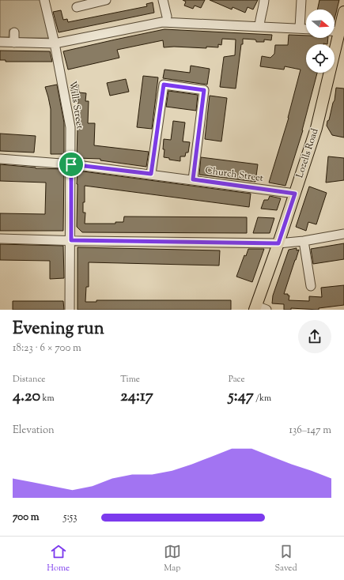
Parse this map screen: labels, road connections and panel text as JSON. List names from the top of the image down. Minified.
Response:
{"streets":{"main road":["Lozells Road"],"street":["Wills Street","Church Street"]},"crossings":[["Wills Street","Church Street"],["Lozells Road","Church Street"]],"north":"right","page":{"heading":["Evening run","18:23 · 6 × 700 m"],"stats":[["Distance","4.20 km"],["Time","24:17"],["Pace","5:47 /km"]],"chart":["Elevation","136–147 m"],"list":[{"name":"700 m","note":"5:53"}],"tabs":["Home","Map","Saved"]}}
